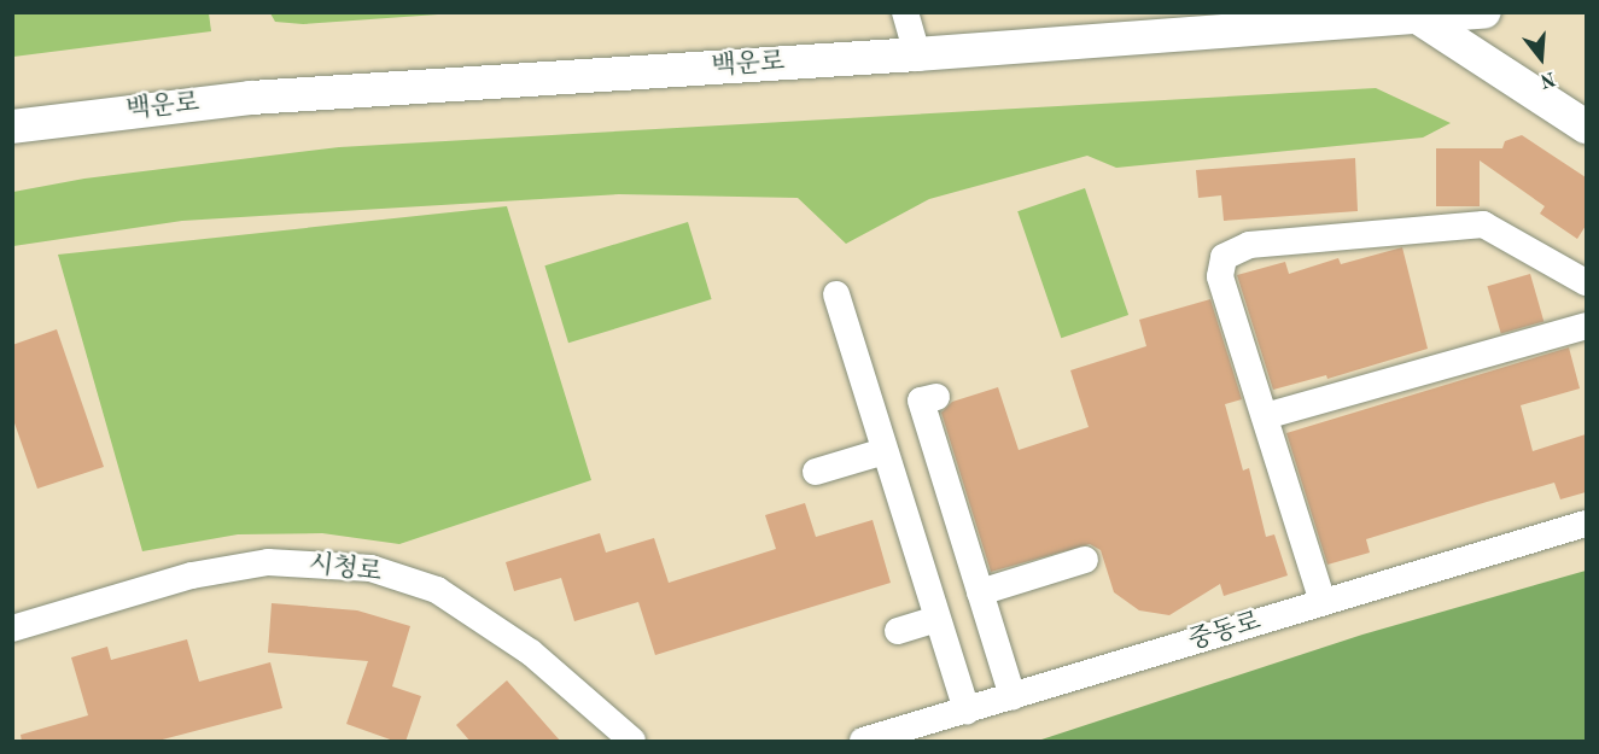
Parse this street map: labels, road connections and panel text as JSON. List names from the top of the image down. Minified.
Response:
{"streets":{"main road":["백운로"],"street":["시청로","중동로"]},"north":"bottom"}
